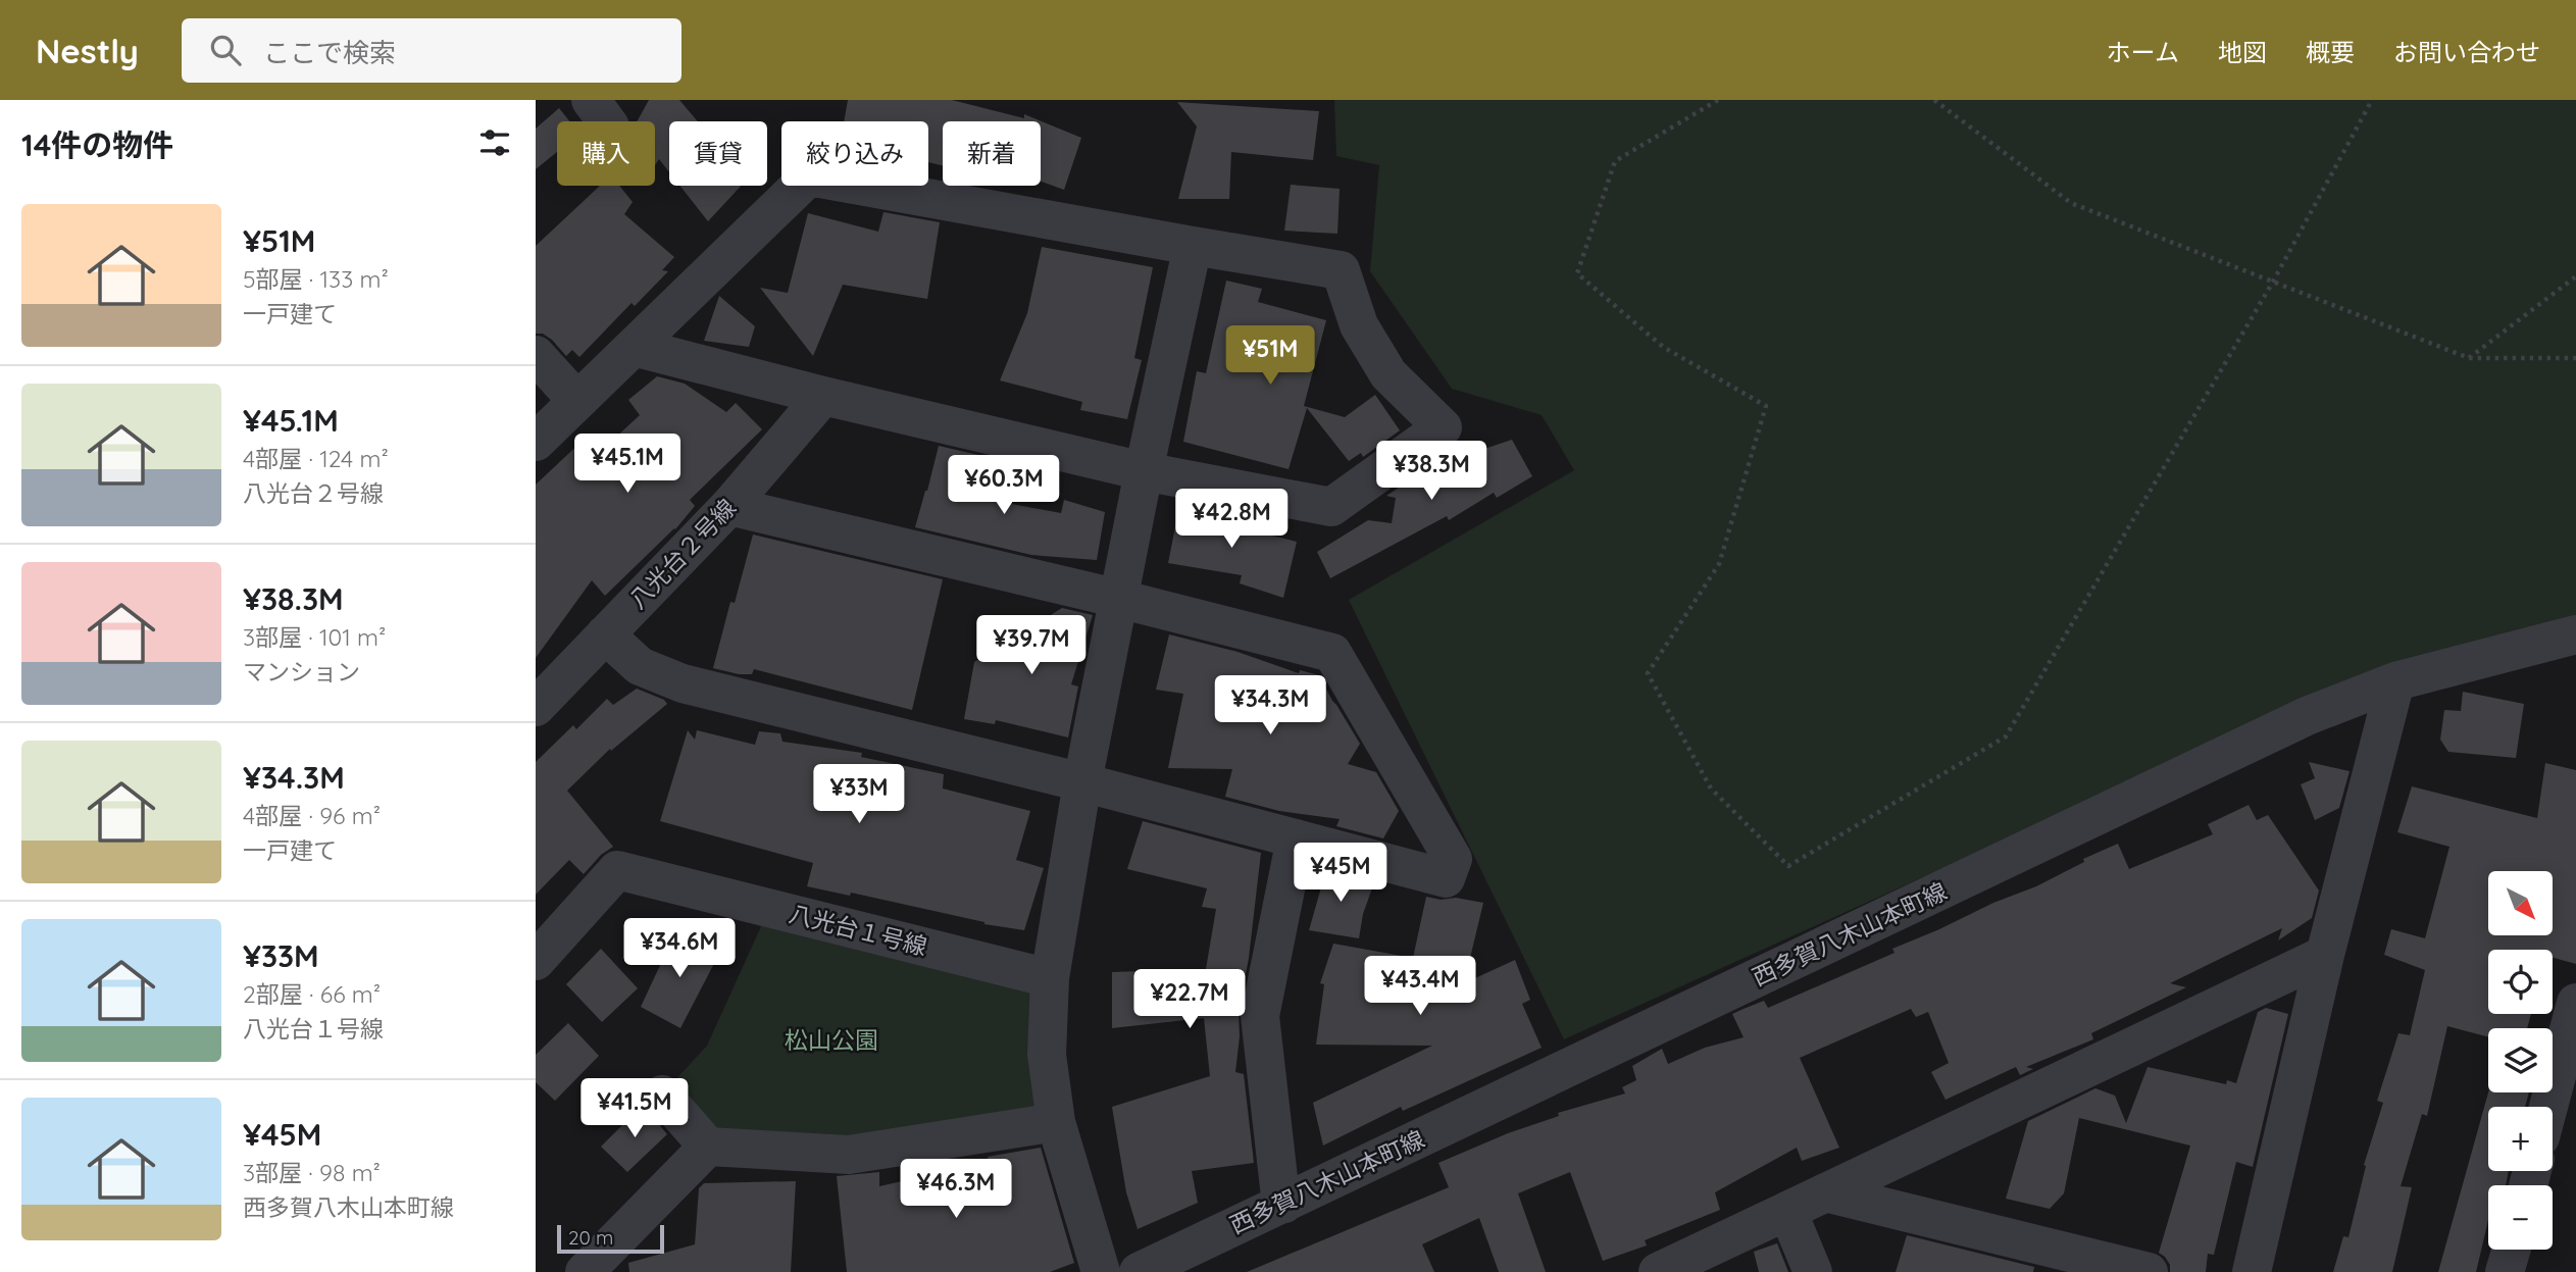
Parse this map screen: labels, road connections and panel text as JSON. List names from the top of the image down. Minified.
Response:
{"streets":{"street":["八光台２号線","八光台１号線","西多賀八木山本町線"]},"parks":["松山公園"],"scale_bar":"20 m","north":"bottom right","page":{"header":"Nestly","search":"ここで検索","nav":["ホーム","地図","概要","お問い合わせ"],"heading":"14件の物件","chip":["購入","賃貸","絞り込み","新着"],"list":[{"name":"¥51M","note":"5部屋 · 133 m² · 一戸建て"},{"name":"¥45.1M","note":"4部屋 · 124 m² · 八光台２号線"},{"name":"¥38.3M","note":"3部屋 · 101 m² · マンション"},{"name":"¥34.3M","note":"4部屋 · 96 m² · 一戸建て"},{"name":"¥33M","note":"2部屋 · 66 m² · 八光台１号線"},{"name":"¥45M","note":"3部屋 · 98 m² · 西多賀八木山本町線"}],"price":["¥51M","¥45.1M","¥38.3M","¥60.3M","¥42.8M","¥39.7M","¥34.3M","¥33M","¥45M","¥34.6M","¥43.4M","¥22.7M","¥41.5M","¥46.3M"],"map_buttons":["+","−"],"scale":"20 m"}}
